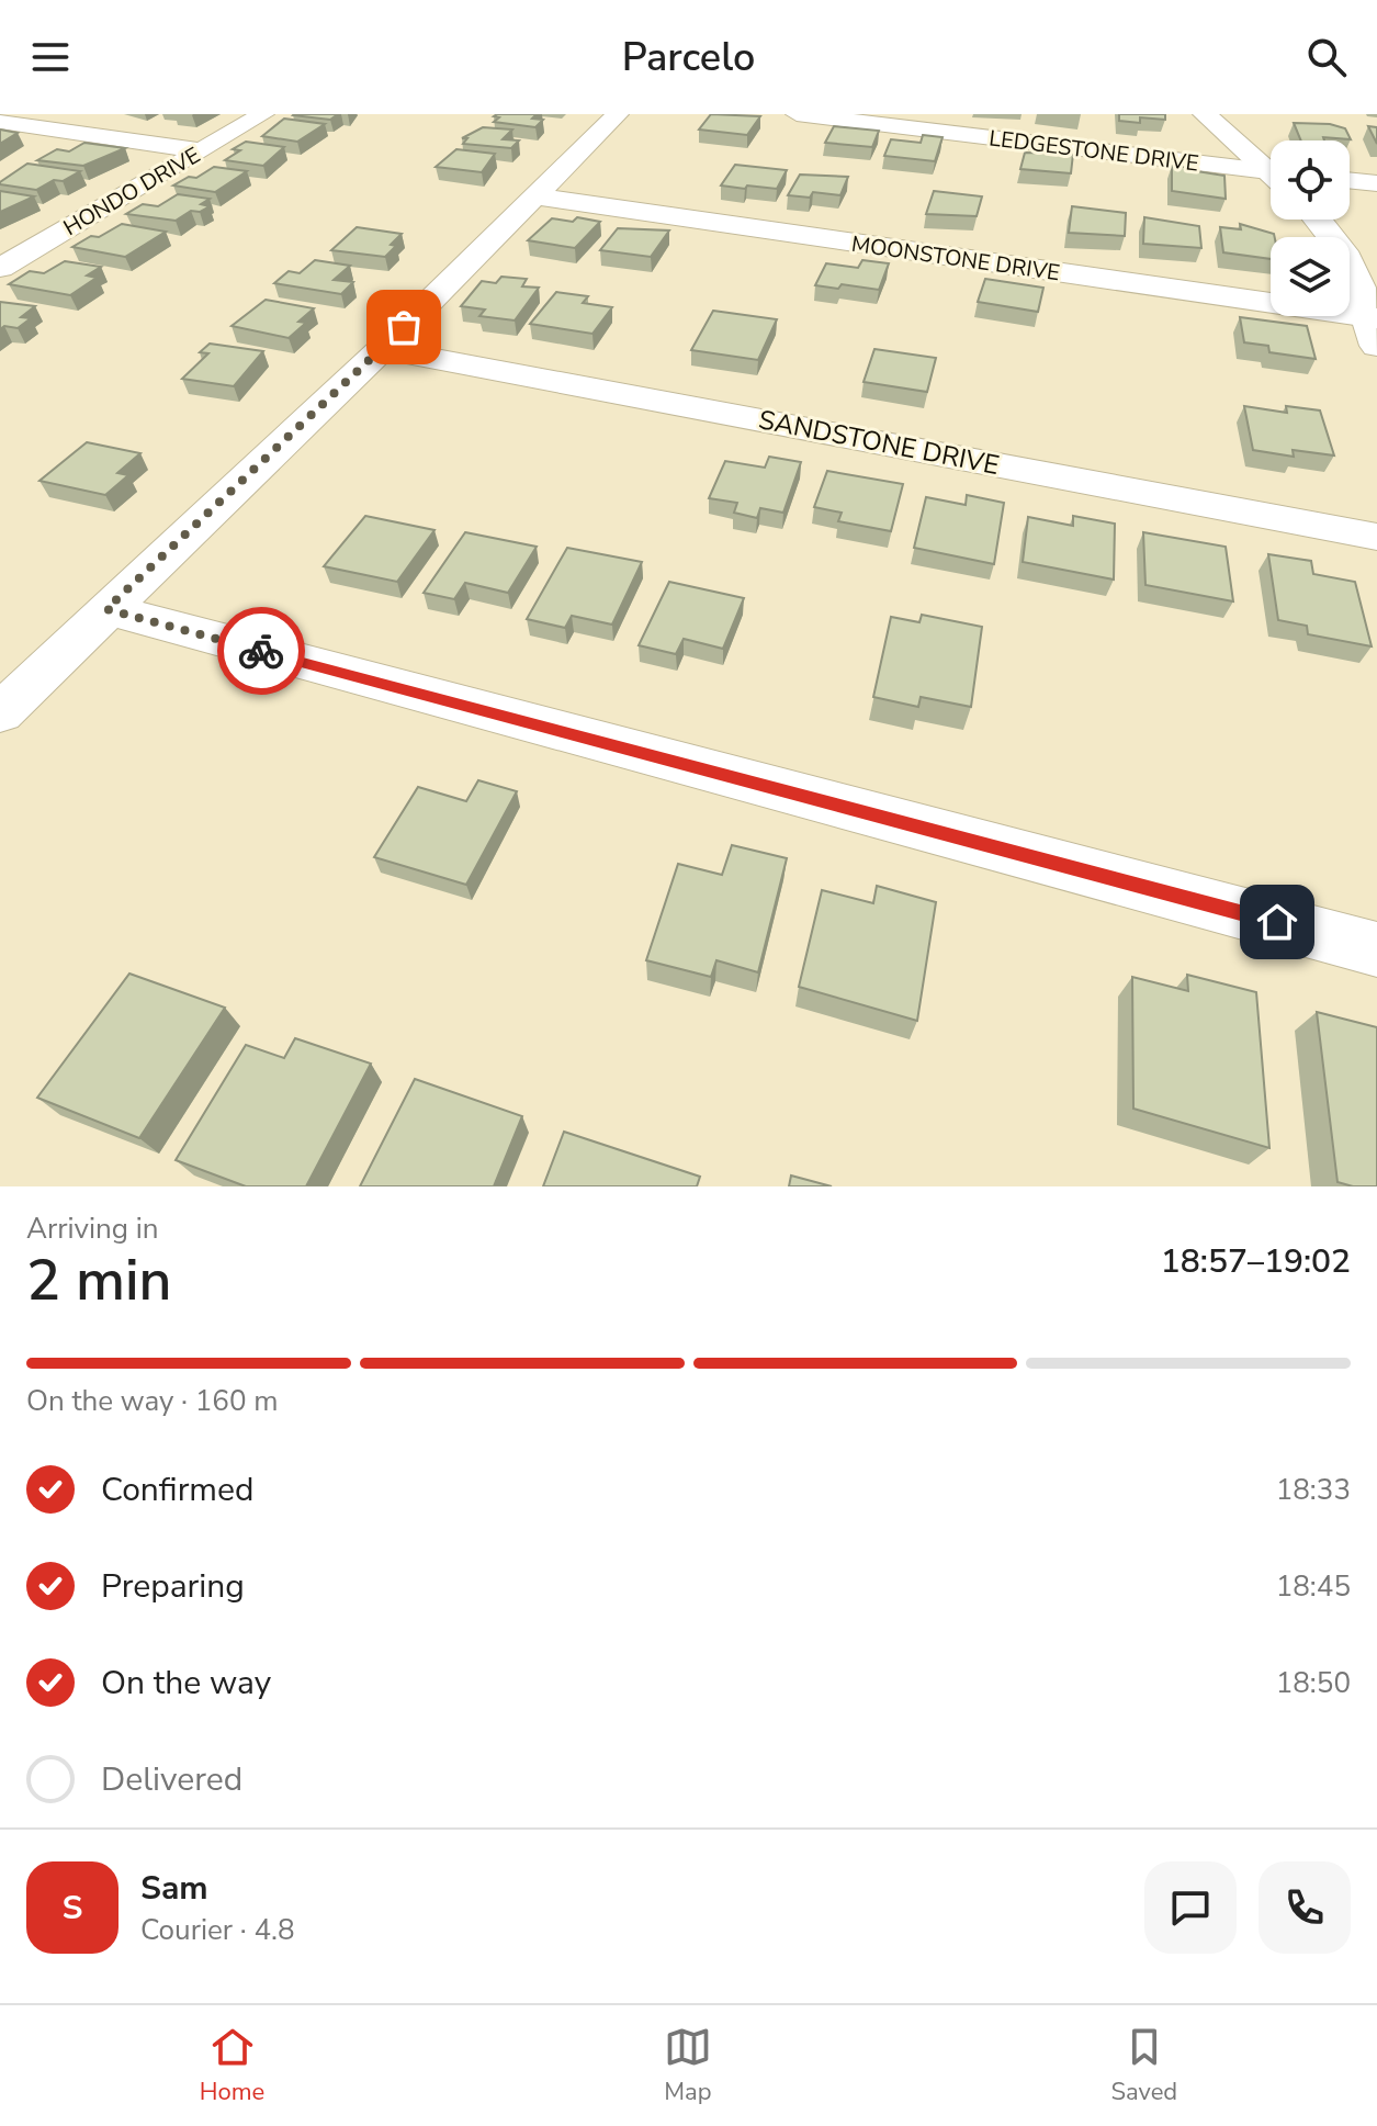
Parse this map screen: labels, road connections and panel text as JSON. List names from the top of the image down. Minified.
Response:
{"streets":{"street":["LEDGESTONE DRIVE","HONDO DRIVE","MOONSTONE DRIVE","SANDSTONE DRIVE"]},"page":{"header":"Parcelo","heading":["2 min","Arriving in","18:57–19:02"],"panel":["Sam","Courier · 4.8"],"bar":"On the way · 160 m","list":[["Confirmed","18:33"],["Preparing","18:45"],["On the way","18:50"],"Delivered"],"round":"S","tabs":["Home","Map","Saved"]}}
